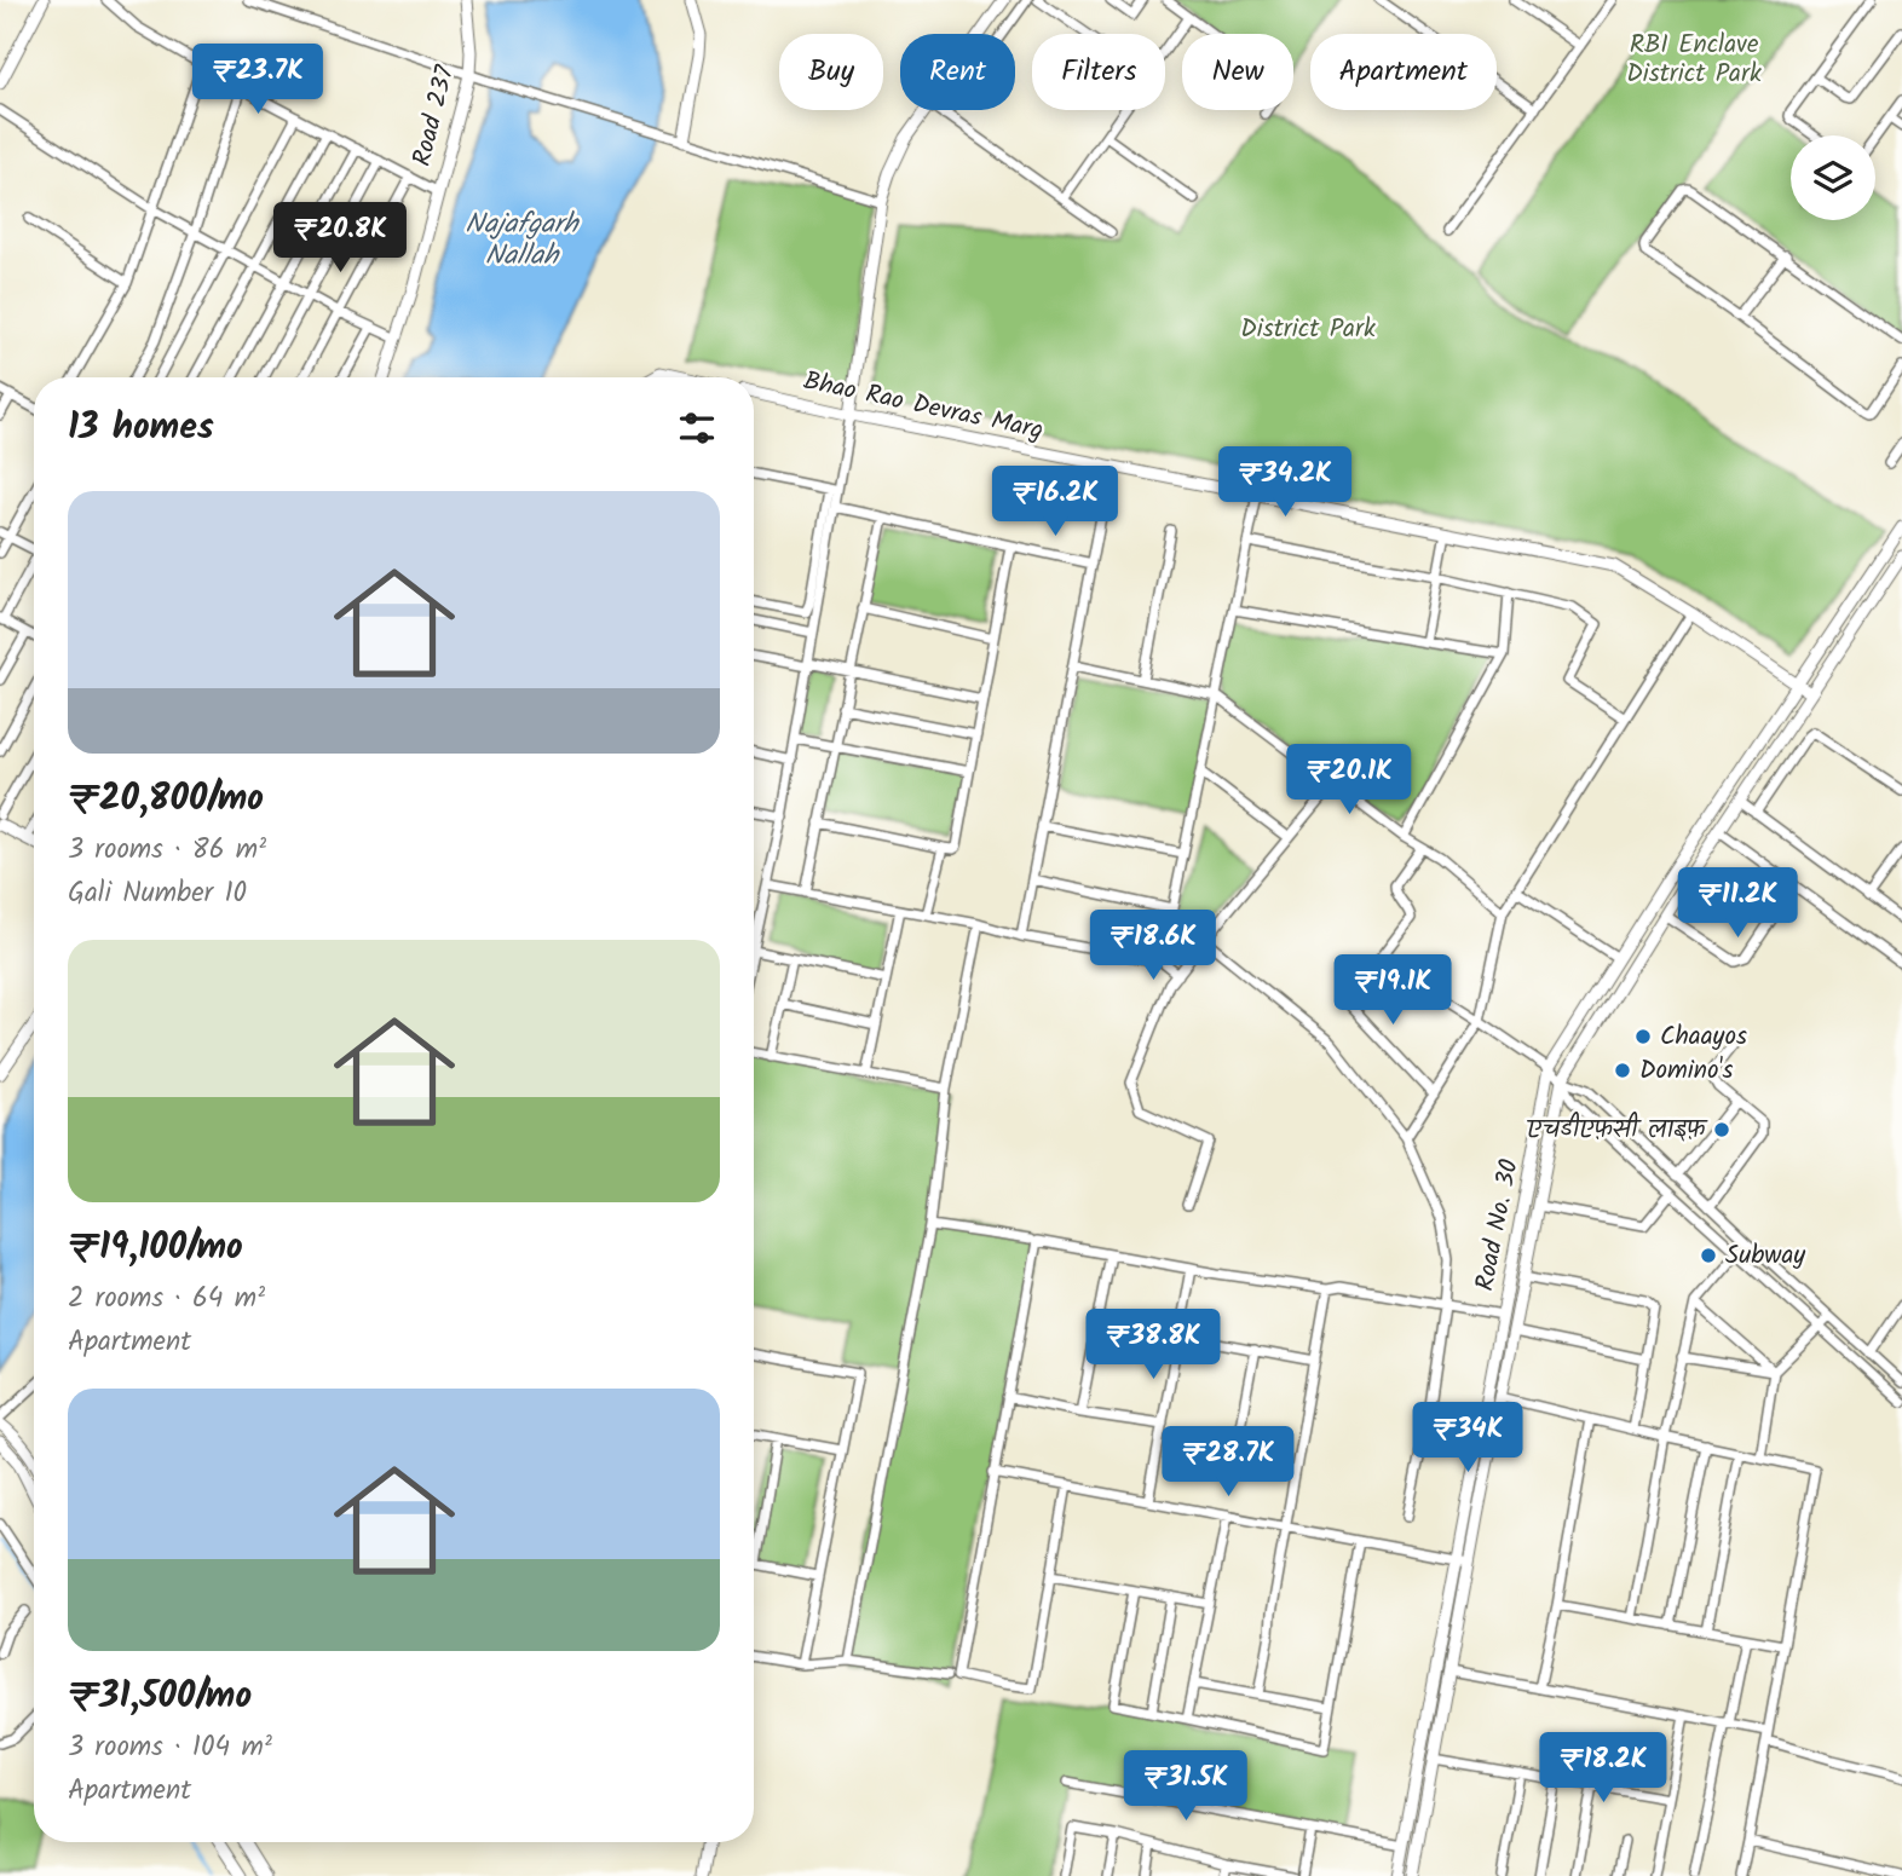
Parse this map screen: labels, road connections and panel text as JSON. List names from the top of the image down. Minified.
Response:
{"streets":{"street":["Road 237","Bhao Rao Devras Marg","Road No. 30"]},"crossings":[["Bhao Rao Devras Marg","Road No. 30"]],"water":["Najafgarh Nallah"],"parks":["RBI Enclave District Park","District Park"],"places":["Chaayos","Domino's","एचडीएफ़सी लाइफ़","Subway"],"page":{"chip":["Buy","Rent","Filters","New","Apartment"],"price":["₹23.7K","₹20.8K","₹34.2K","₹16.2K","₹20.1K","₹11.2K","₹18.6K","₹19.1K","₹38.8K","₹34K","₹28.7K","₹18.2K","₹31.5K"],"heading":"13 homes","list":[{"name":"₹20,800/mo","note":"3 rooms · 86 m² · Gali Number 10"},{"name":"₹19,100/mo","note":"2 rooms · 64 m² · Apartment"},{"name":"₹31,500/mo","note":"3 rooms · 104 m² · Apartment"}]}}
